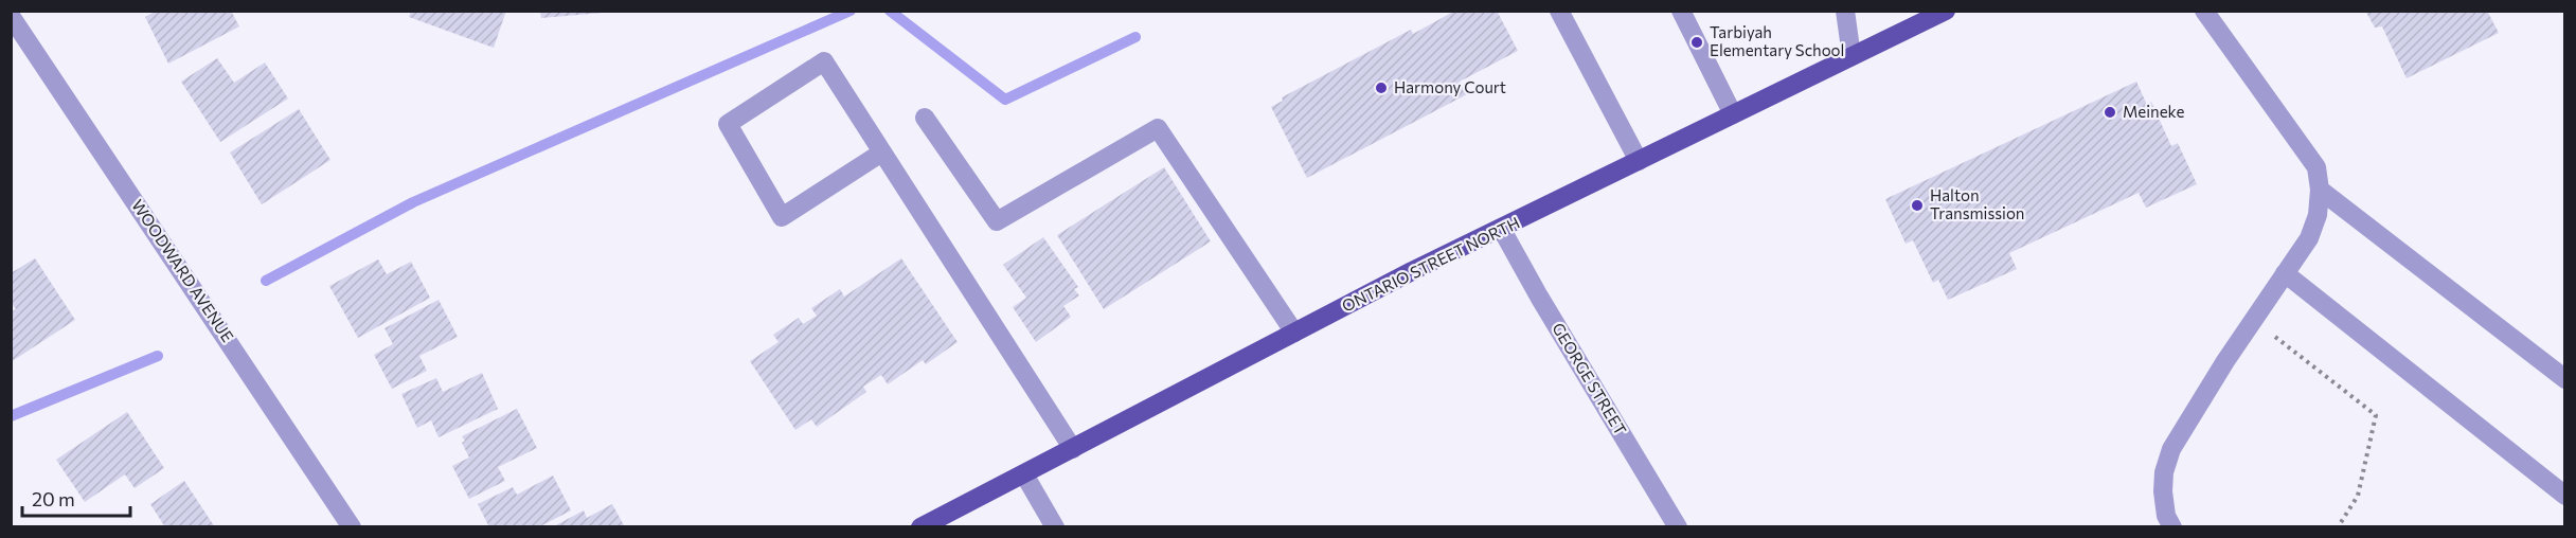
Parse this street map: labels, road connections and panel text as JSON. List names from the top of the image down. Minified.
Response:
{"streets":{"main road":["ONTARIO STREET NORTH"],"street":["WOODWARD AVENUE","GEORGE STREET"]},"crossings":[["ONTARIO STREET NORTH","GEORGE STREET"]],"places":["Tarbiyah Elementary School","Harmony Court","Meineke","Halton Transmission"],"scale_bar":"20 m"}
